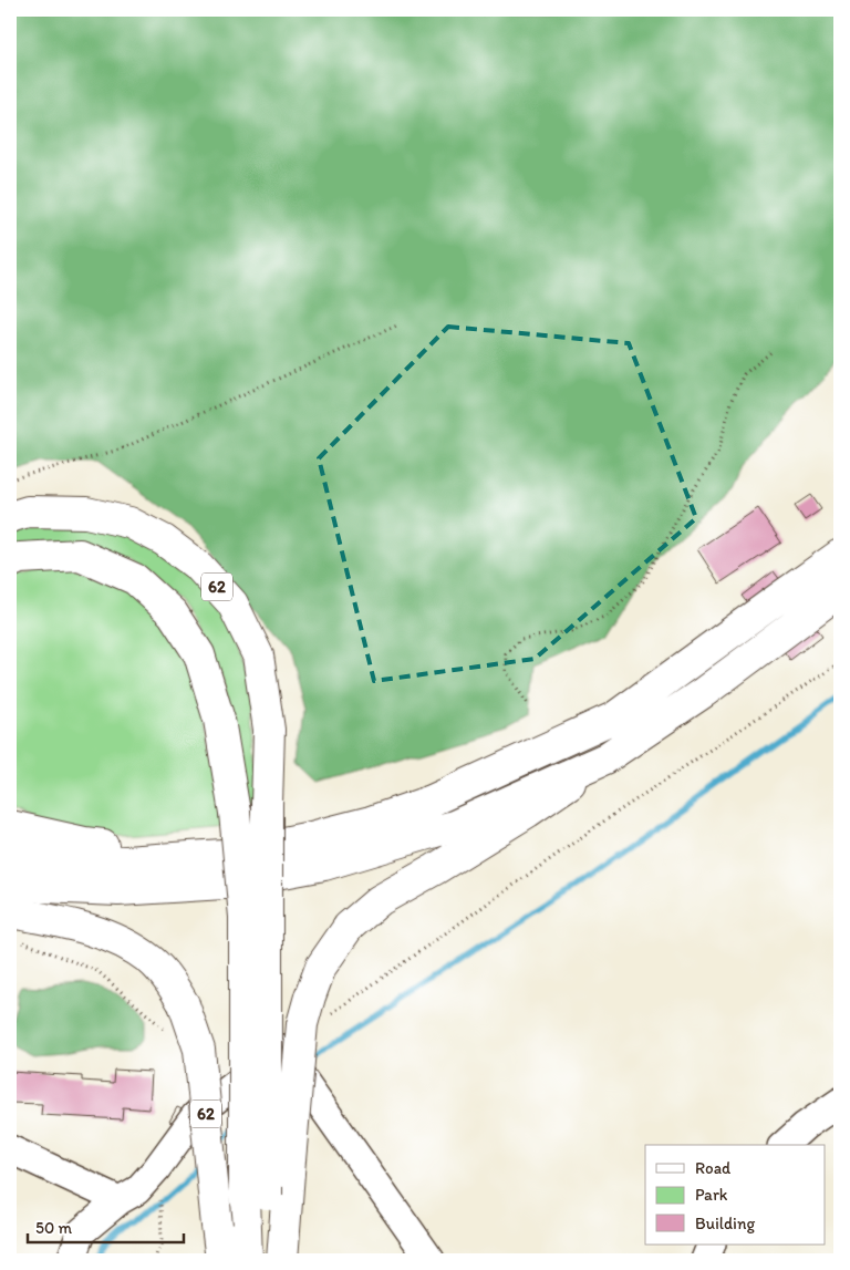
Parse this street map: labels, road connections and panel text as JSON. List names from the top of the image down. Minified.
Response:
{"streets":{"main road":["62"]},"legend":["Road","Park","Building"],"scale_bar":"50 m"}
